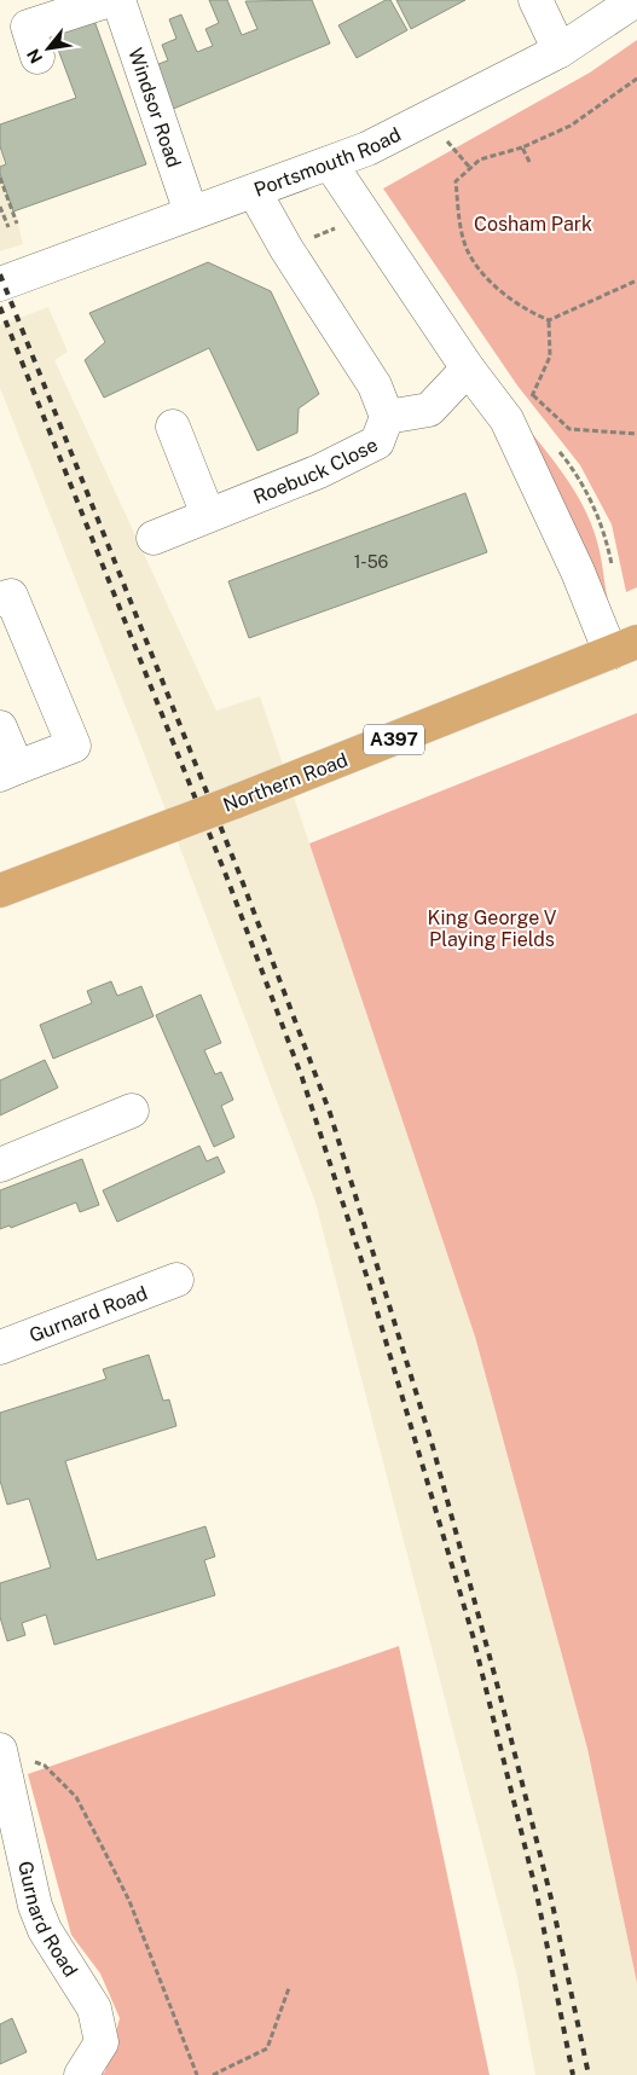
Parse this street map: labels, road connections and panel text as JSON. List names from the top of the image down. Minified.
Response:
{"streets":{"main road":["A397","Northern Road"],"street":["Windsor Road","Portsmouth Road","Roebuck Close","Gurnard Road"]},"crossings":[["Windsor Road","Portsmouth Road"],["Portsmouth Road","Roebuck Close"]],"parks":["Cosham Park","King George V Playing Fields"],"house_numbers":["1-56"],"north":"bottom left"}
